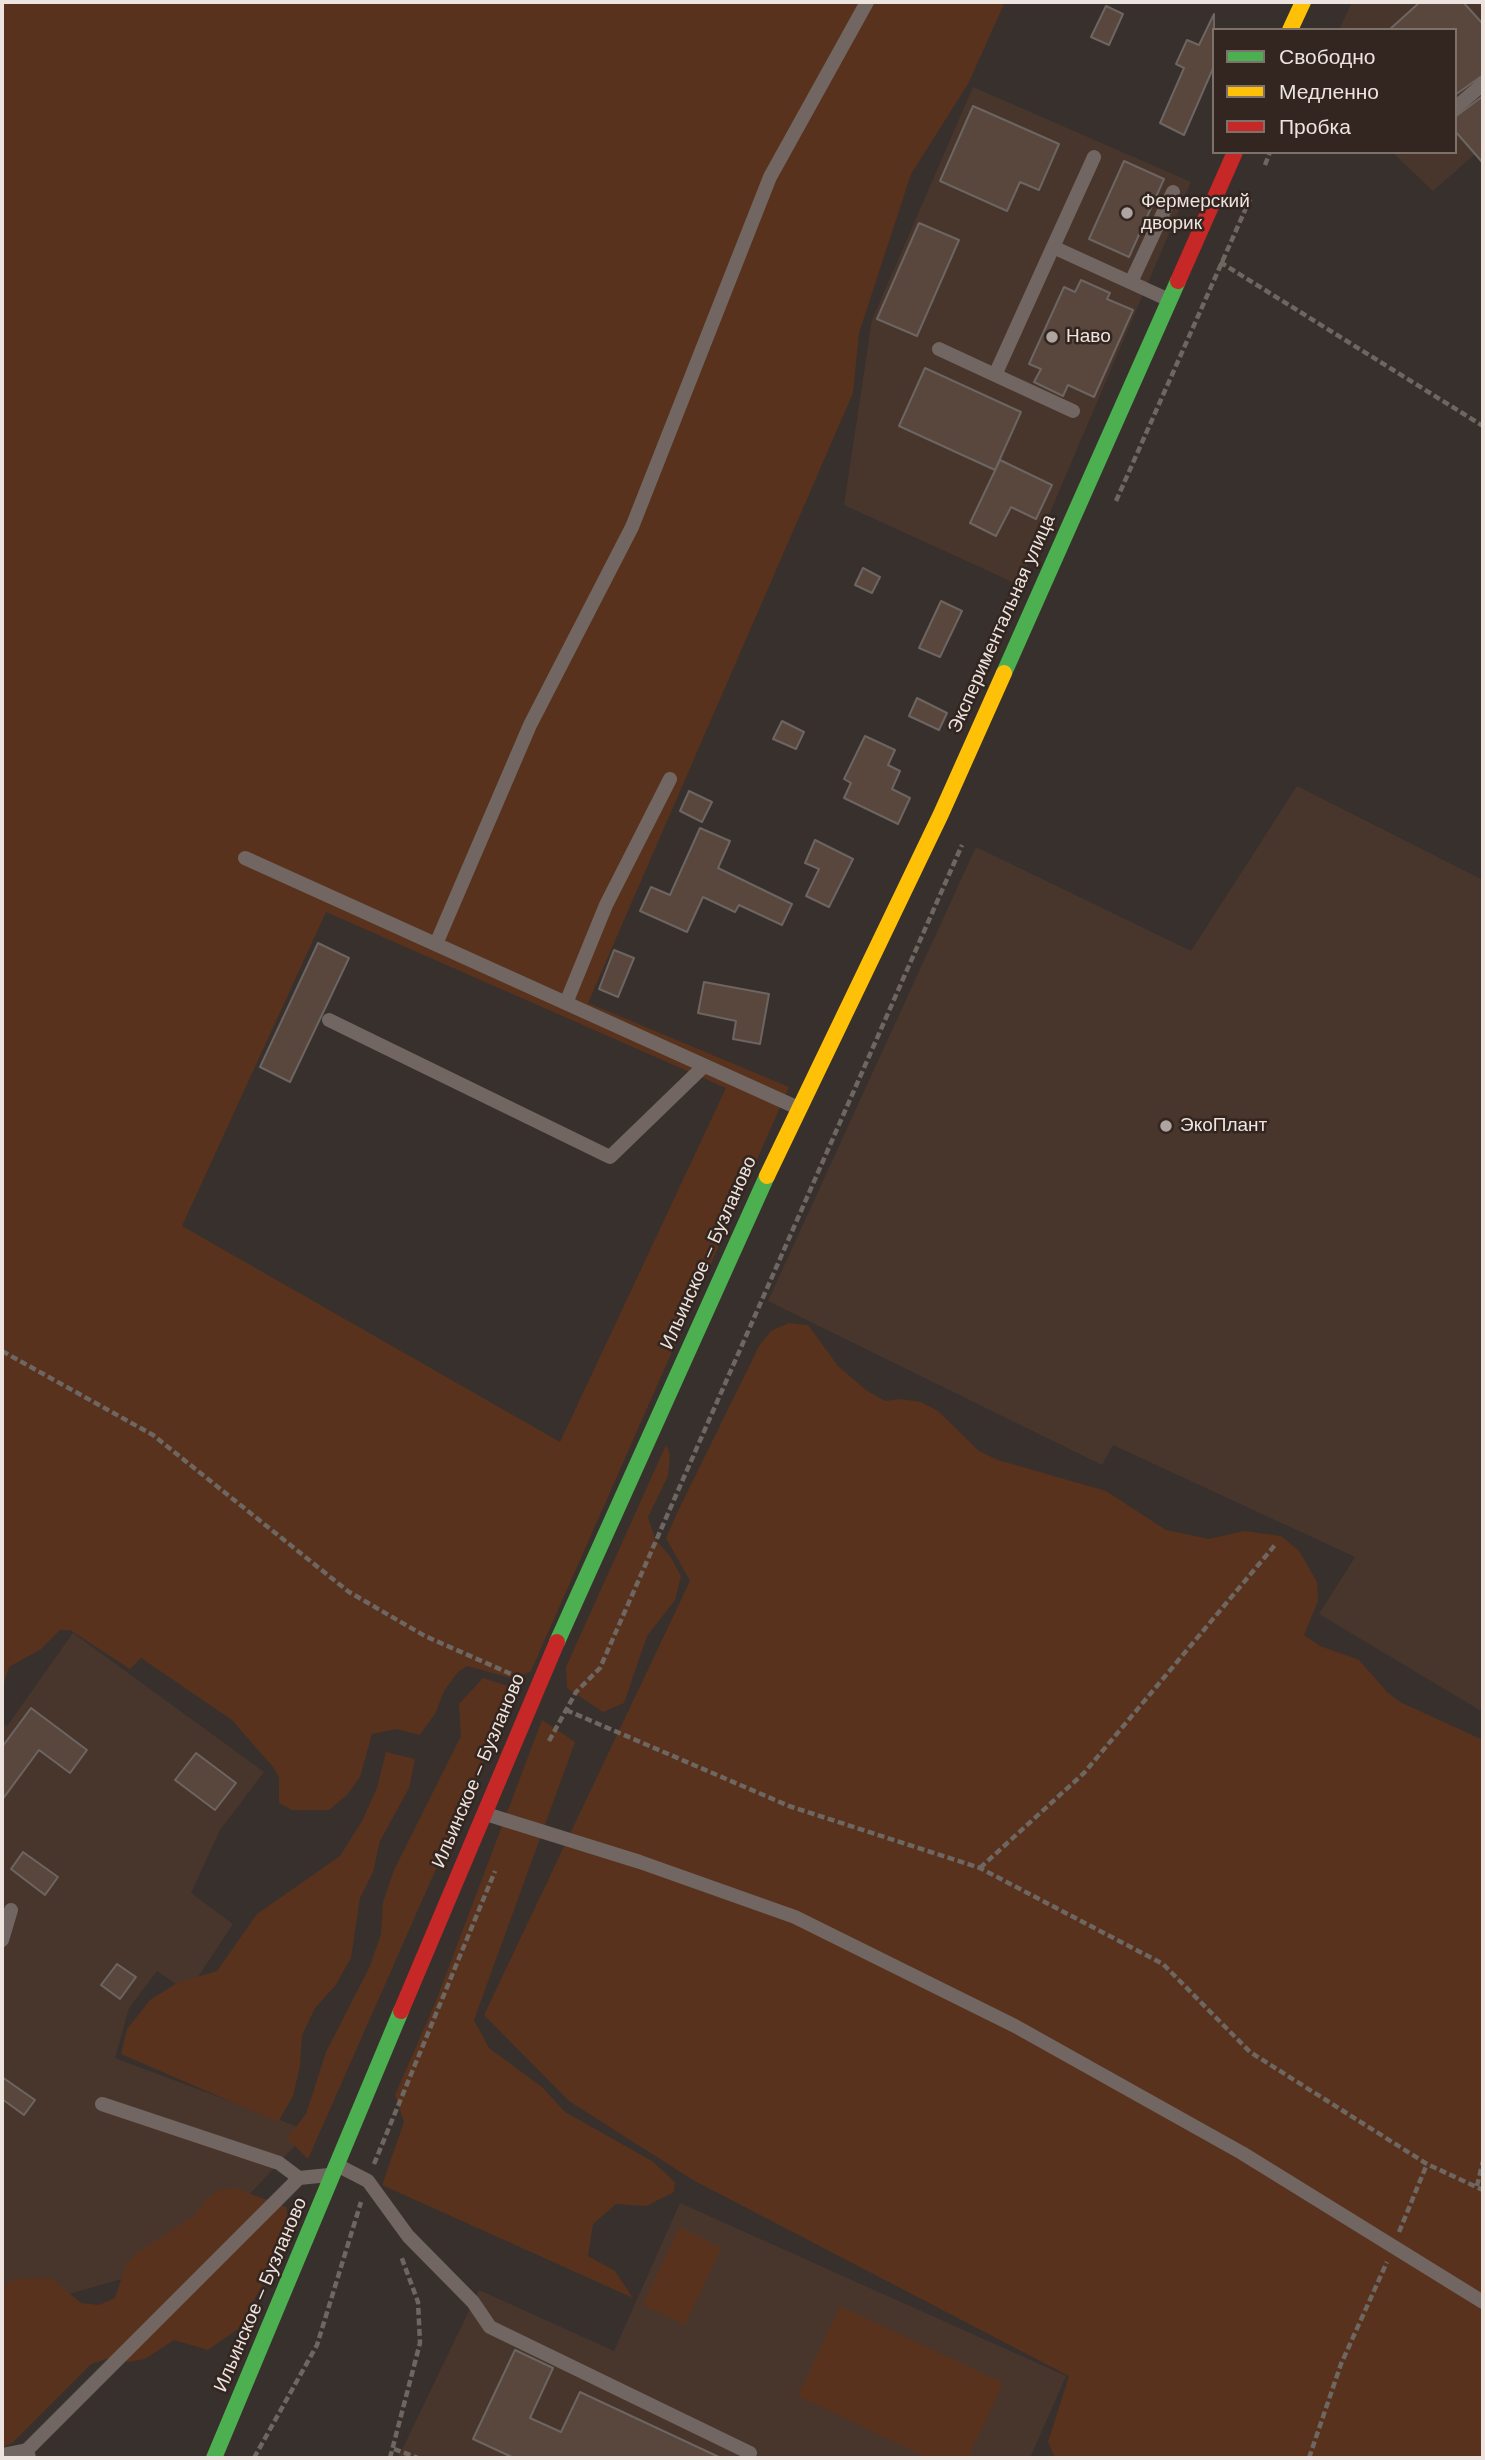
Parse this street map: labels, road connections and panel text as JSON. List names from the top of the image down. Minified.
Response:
{"streets":{"street":["Экспериментальная улица","Ильинское – Бузланово"]},"crossings":[["Экспериментальная улица","Ильинское – Бузланово"]],"places":["Фермерский дворик","Наво","ЭкоПлант"],"legend":["Свободно","Медленно","Пробка"]}
